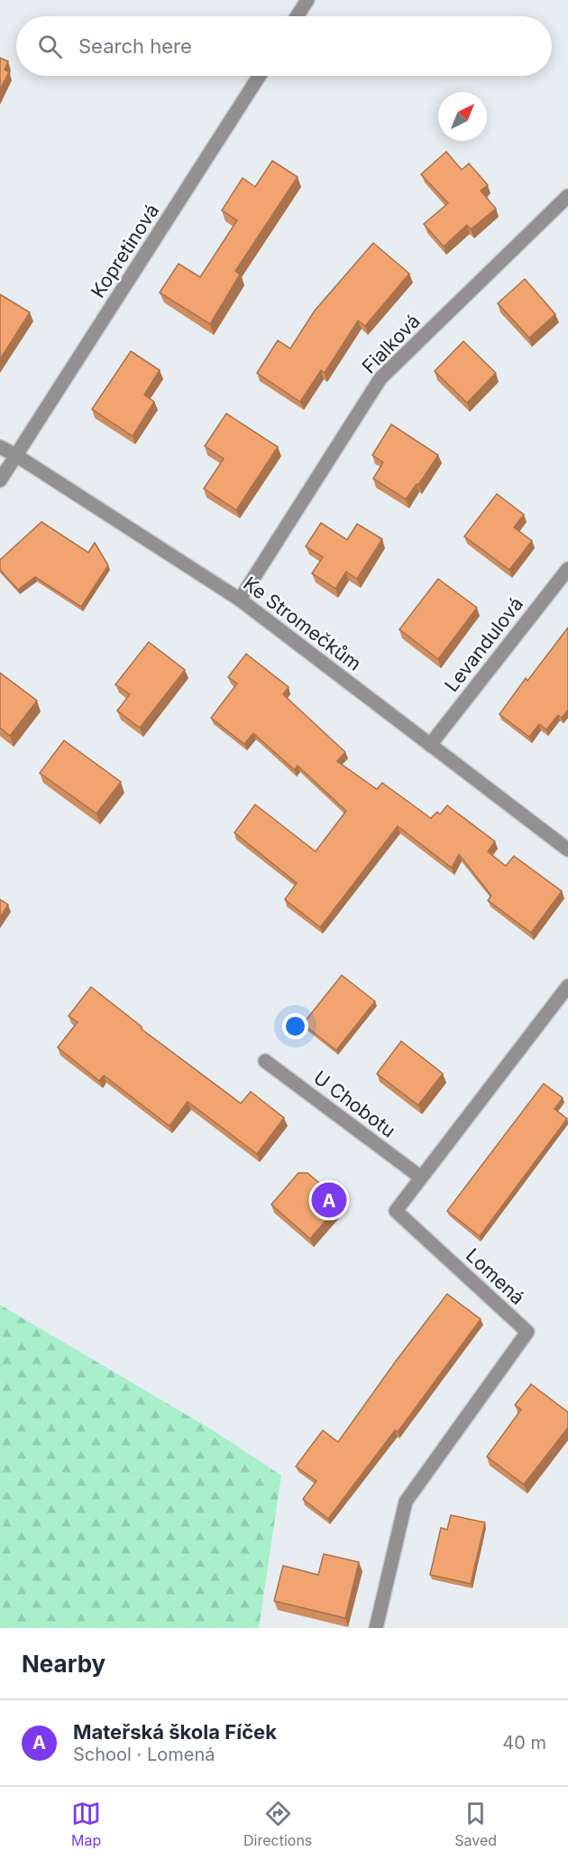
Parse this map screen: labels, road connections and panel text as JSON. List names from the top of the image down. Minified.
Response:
{"streets":{"street":["Kopretinová","Fialková","Ke Stromečkům","Levandulová","U Chobotu","Lomená"]},"crossings":[["Kopretinová","Ke Stromečkům"],["Fialková","Ke Stromečkům"],["Ke Stromečkům","Levandulová"],["U Chobotu","Lomená"]],"north":"top right","page":{"search":"Search here","pins":"A","heading":"Nearby","list":[{"mark":"A","name":"Mateřská škola Fíček","note":"School · Lomená","value":"40 m"}],"nav":["Map","Directions","Saved"]}}
